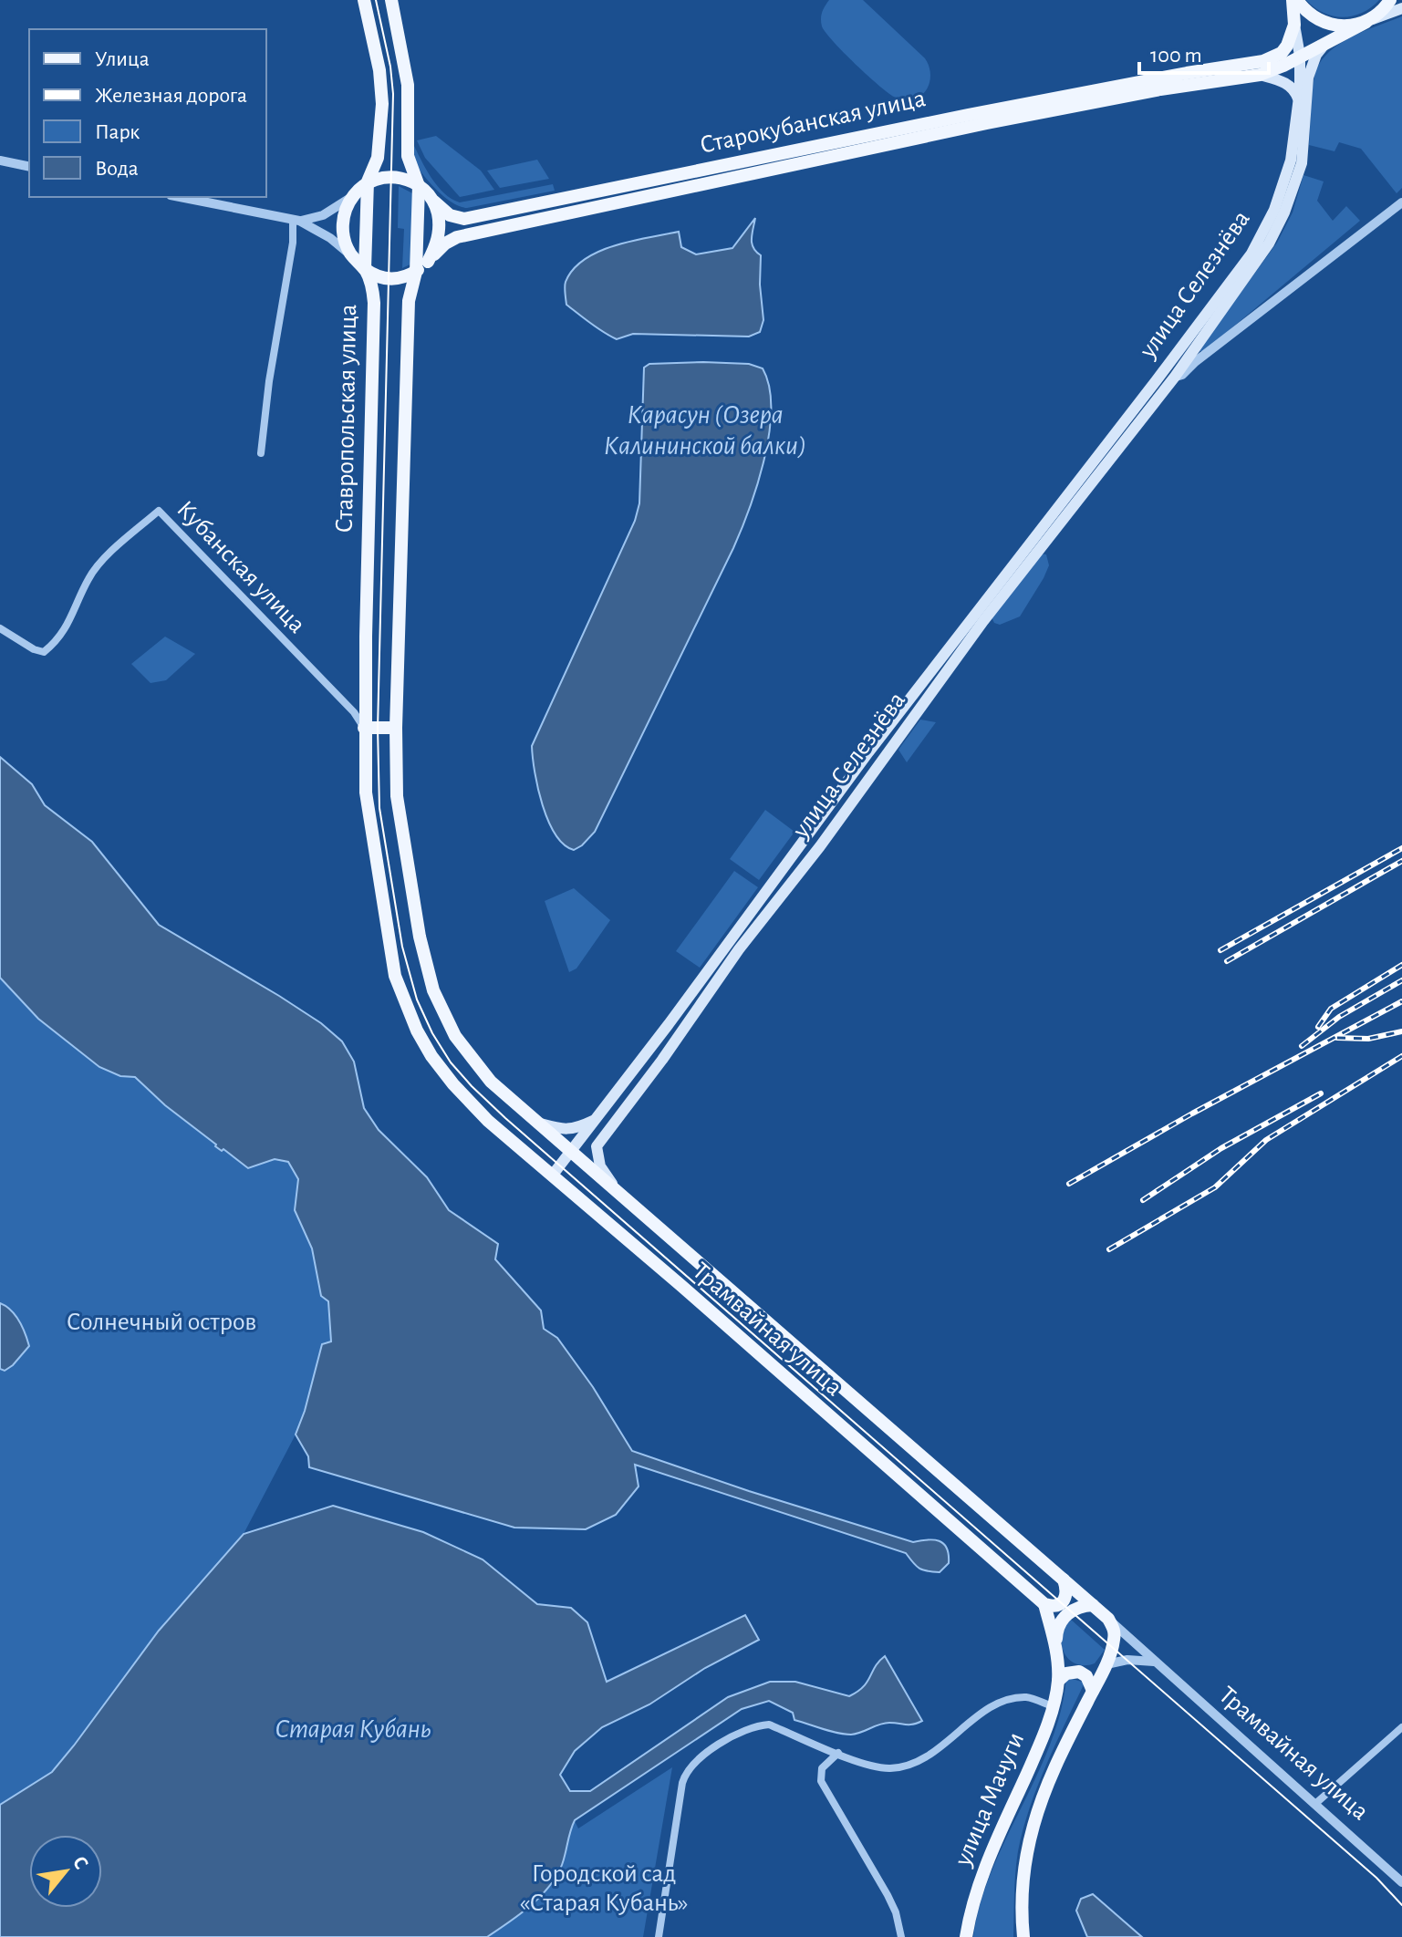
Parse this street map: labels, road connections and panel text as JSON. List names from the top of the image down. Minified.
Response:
{"streets":{"main road":["Старокубанская улица","улица Селезнёва","Ставропольская улица","Трамвайная улица","улица Мачуги"],"street":["Кубанская улица"]},"crossings":[["Старокубанская улица","улица Селезнёва"],["улица Селезнёва","Трамвайная улица"],["Ставропольская улица","Кубанская улица"],["Ставропольская улица","Трамвайная улица"],["Трамвайная улица","улица Мачуги"]],"water":["Карасун (Озера Калининской балки)","Старая Кубань"],"parks":["Солнечный остров","Городской сад «Старая Кубань»"],"legend":["Улица","Железная дорога","Парк","Вода"],"scale_bar":"100 m","north":"top right"}
